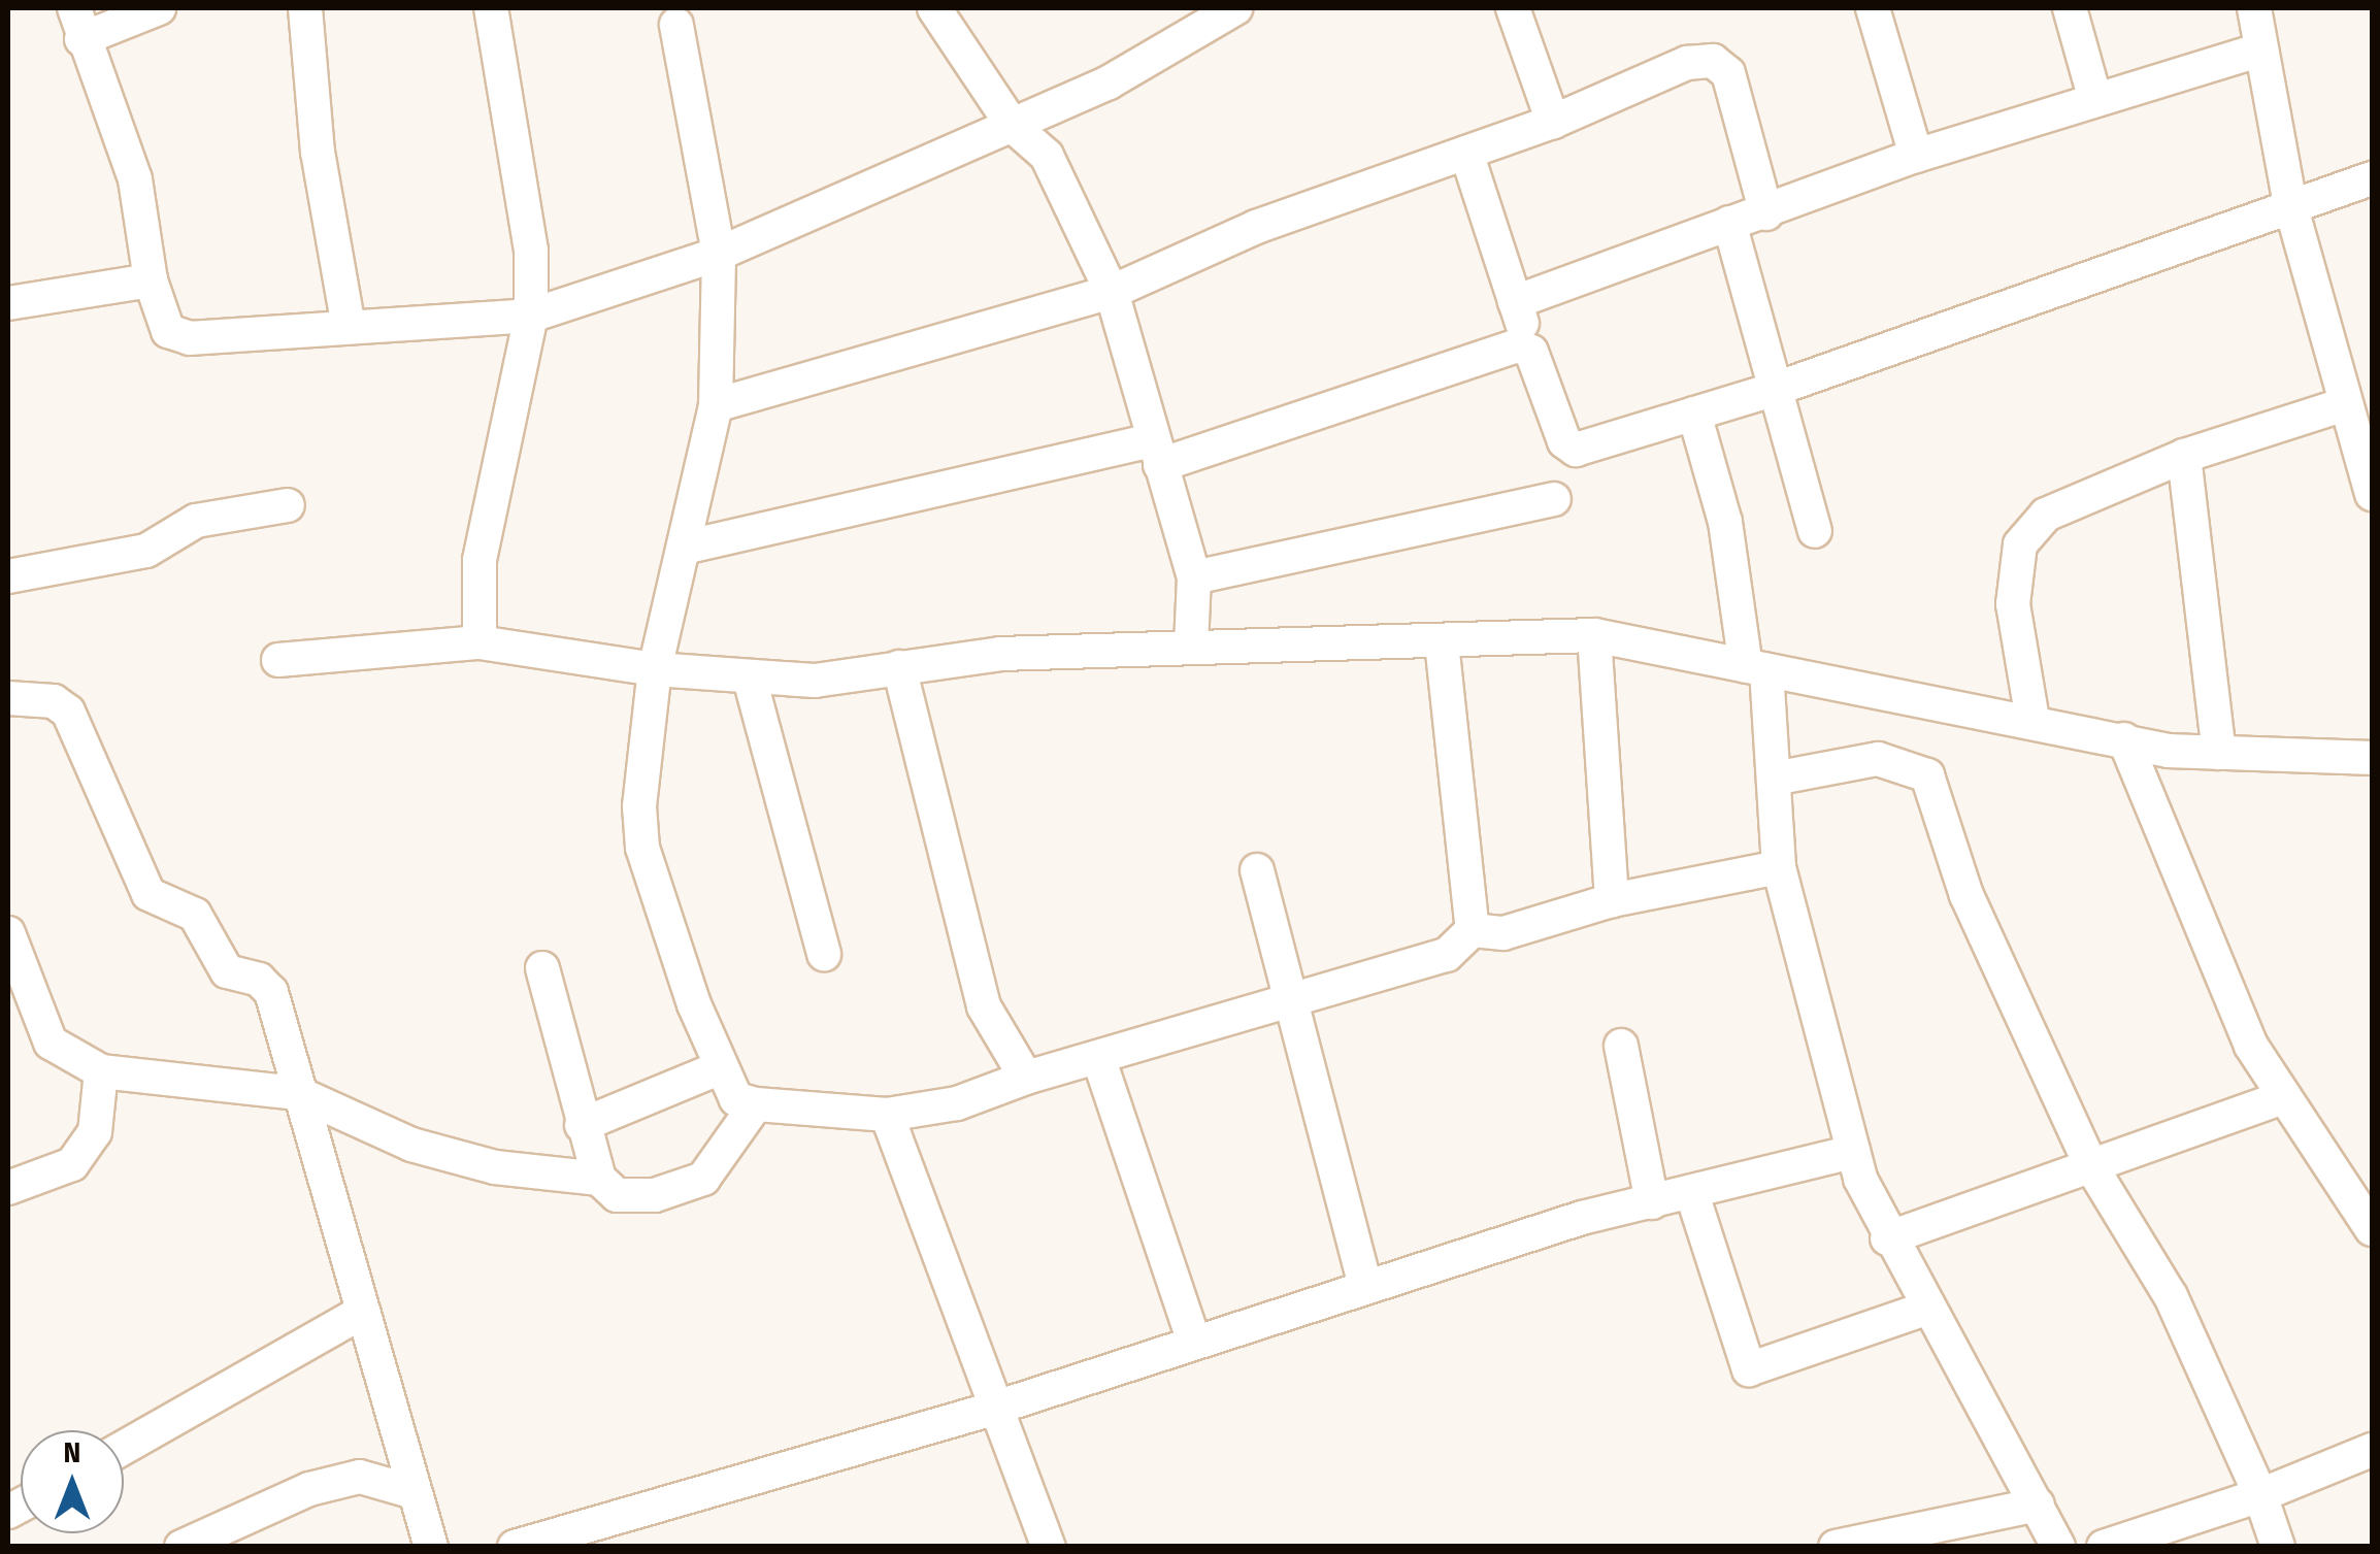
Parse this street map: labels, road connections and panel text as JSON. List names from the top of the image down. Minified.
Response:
{"north":"top"}
